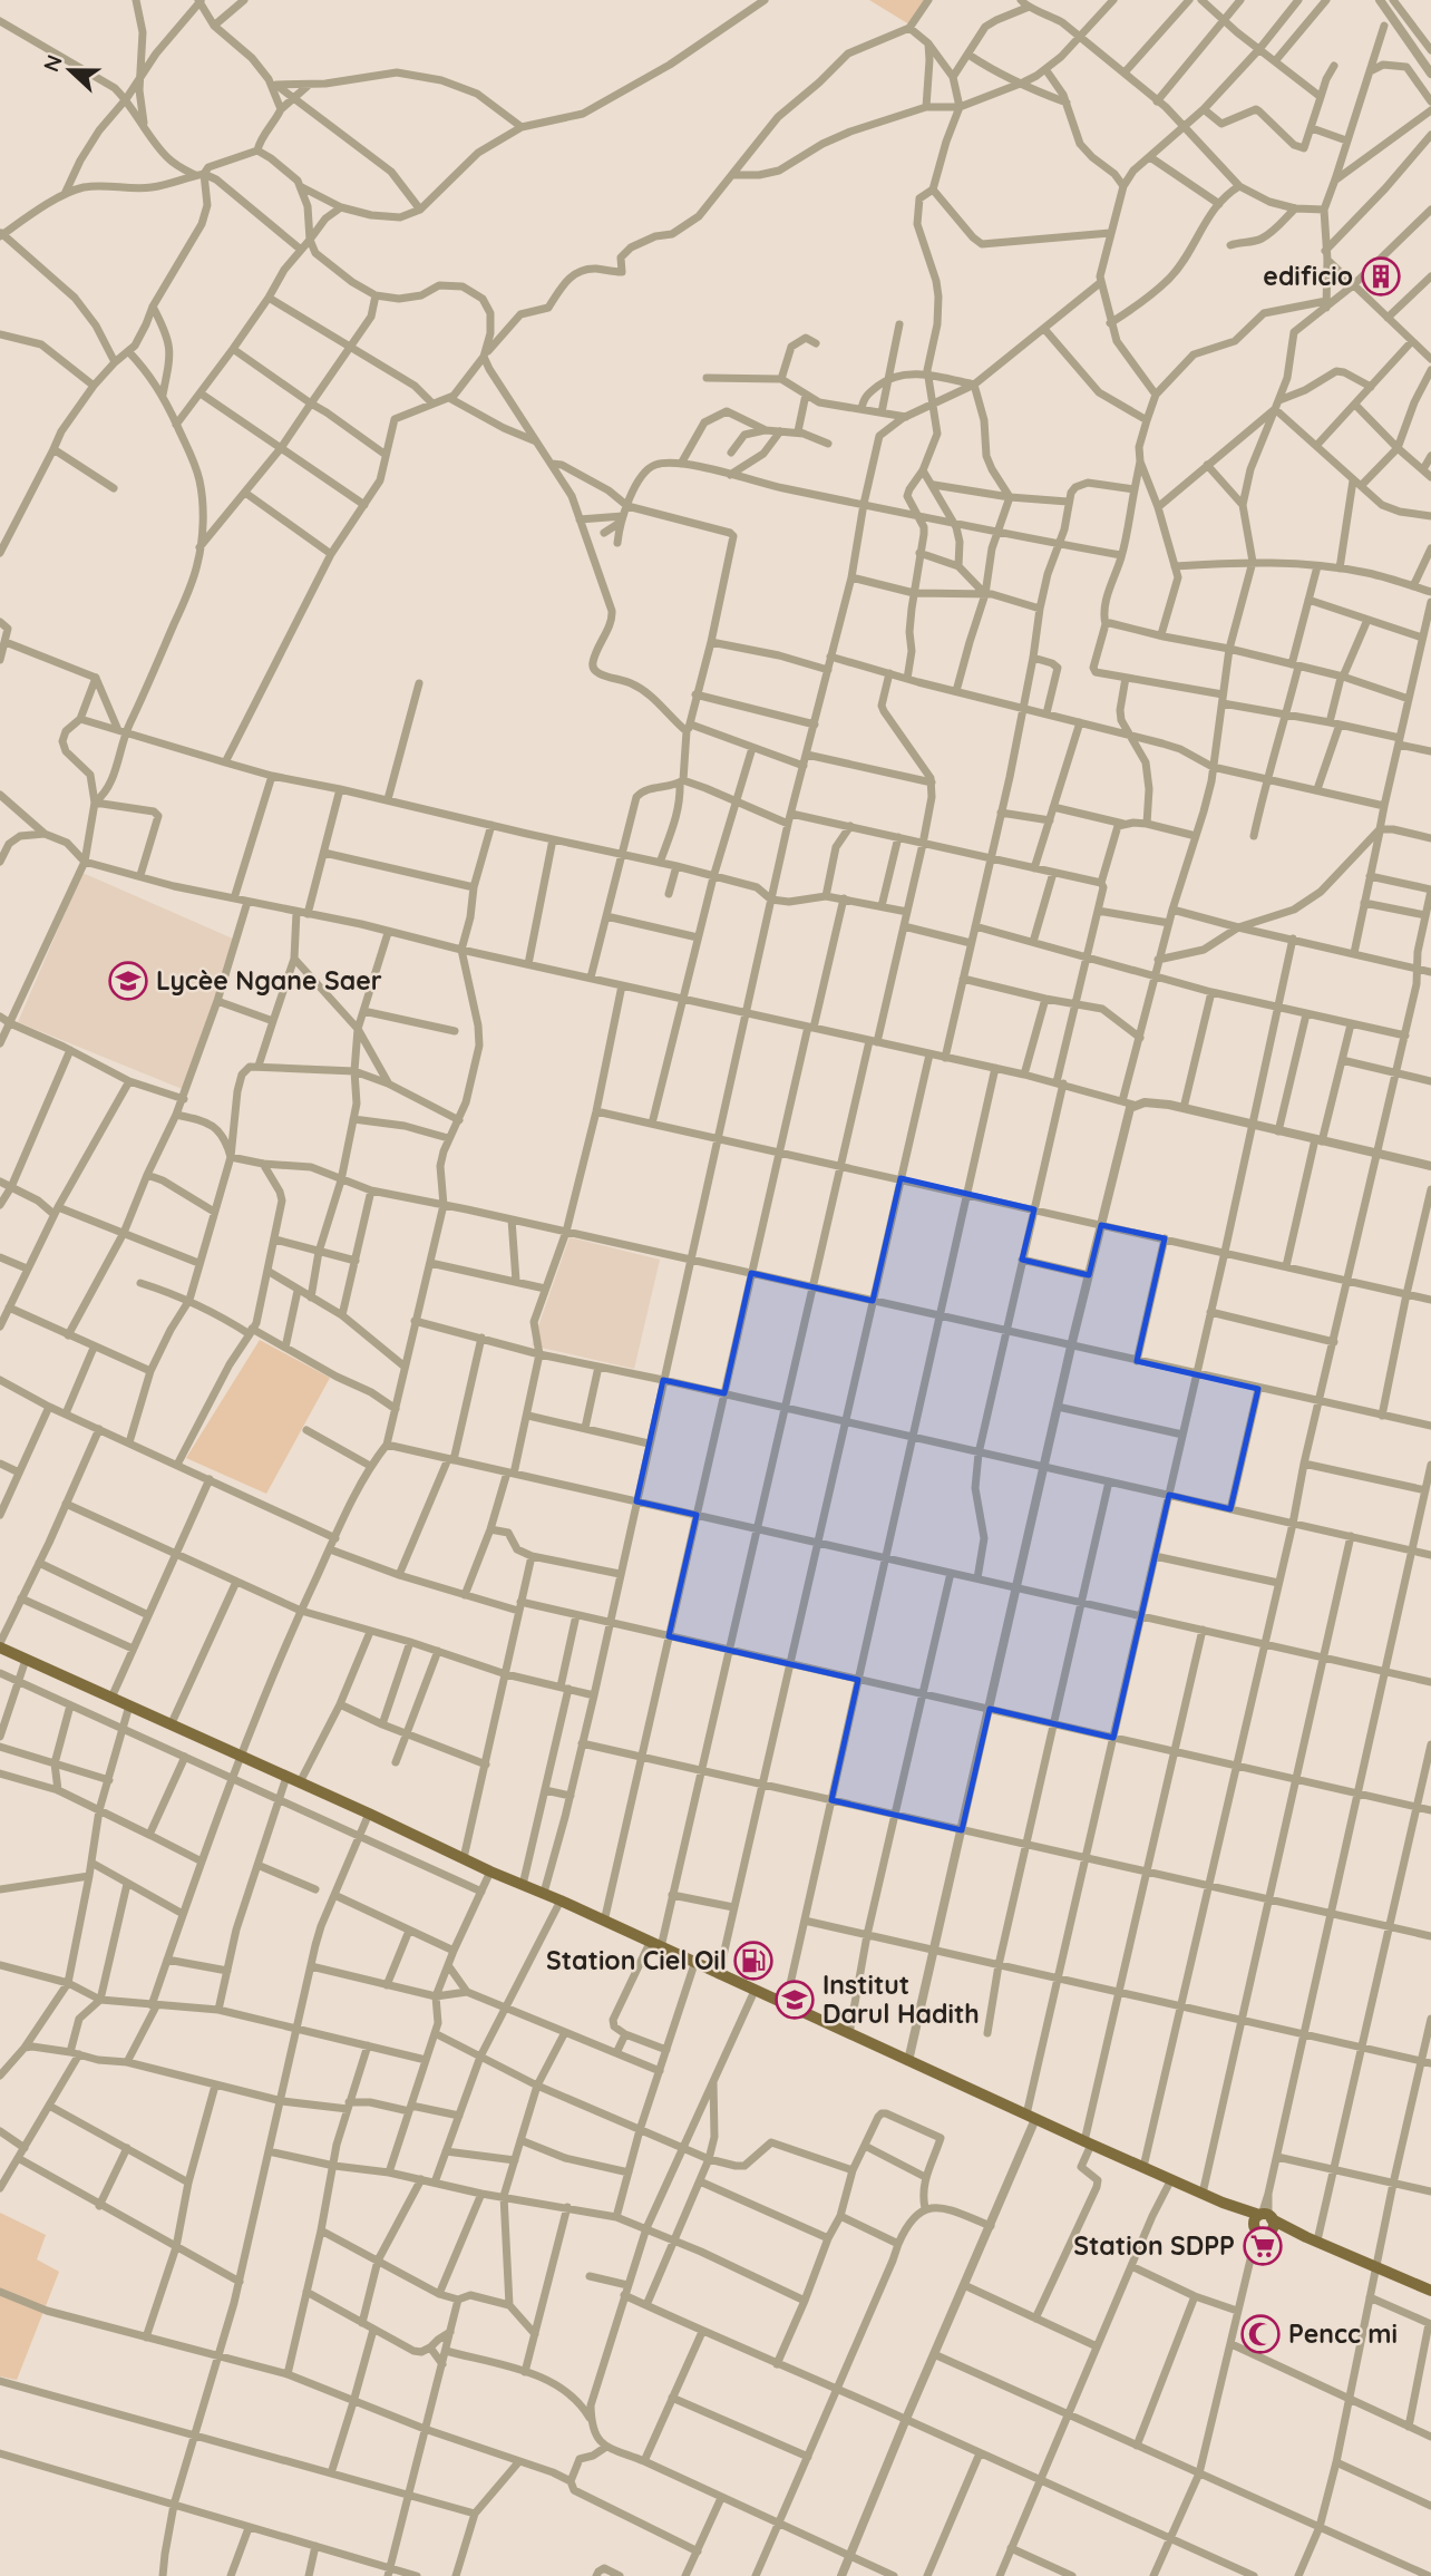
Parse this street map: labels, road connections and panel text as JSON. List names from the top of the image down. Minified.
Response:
{"places":{"building":["edificio"],"school or university":["Lycèe Ngane Saer","Institut Darul Hadith"],"fuel station":["Station Ciel Oil"],"supermarket":["Station SDPP"],"mosque":["Pencc mi"]},"north":"left"}
